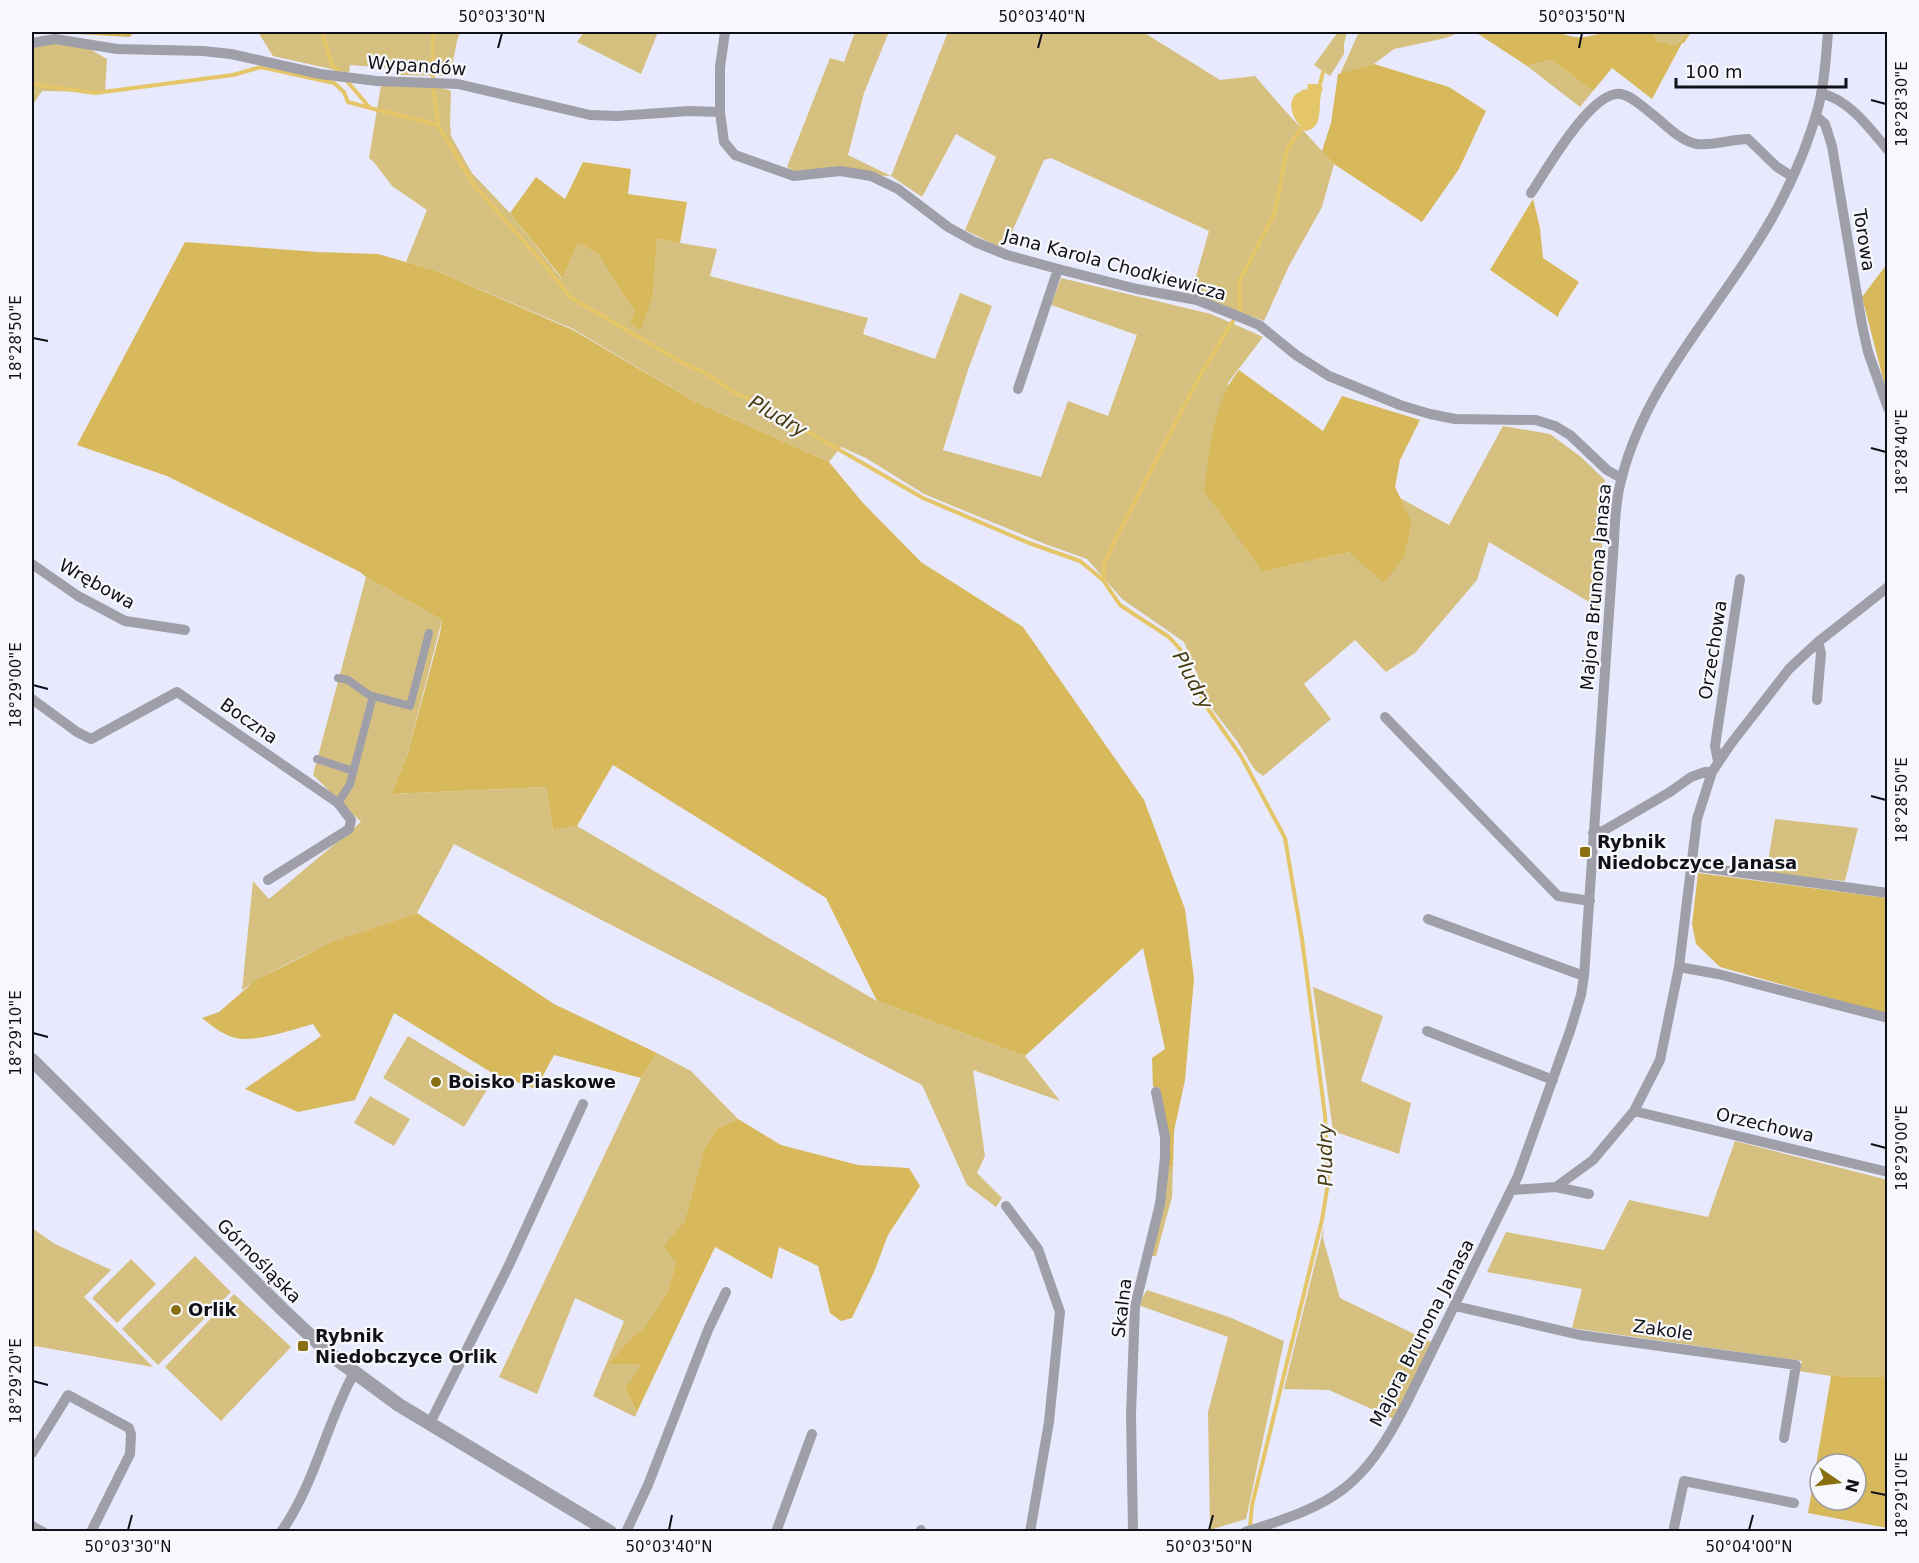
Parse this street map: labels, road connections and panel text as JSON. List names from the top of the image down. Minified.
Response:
{"streets":{"street":["Wypandów","Torowa","Jana Karola Chodkiewicza","Wrębowa","Majora Brunona Janasa","Orzechowa","Boczna","Górnośląska","Skalna","Zakole"]},"crossings":[["Wypandów","Jana Karola Chodkiewicza"],["Torowa","Majora Brunona Janasa"],["Jana Karola Chodkiewicza","Majora Brunona Janasa"],["Majora Brunona Janasa","Zakole"]],"water":["Pludry"],"places":{"transit":["Rybnik Niedobczyce Janasa","Rybnik Niedobczyce Orlik"],"other":["Boisko Piaskowe","Orlik"]},"scale_bar":"100 m","north":"right","coordinates":["50°03'30\"N","50°03'40\"N","50°03'50\"N","18°28'30\"E","18°28'50\"E","18°28'40\"E","18°29'00\"E","18°29'10\"E","18°29'20\"E","50°04'00\"N"]}
